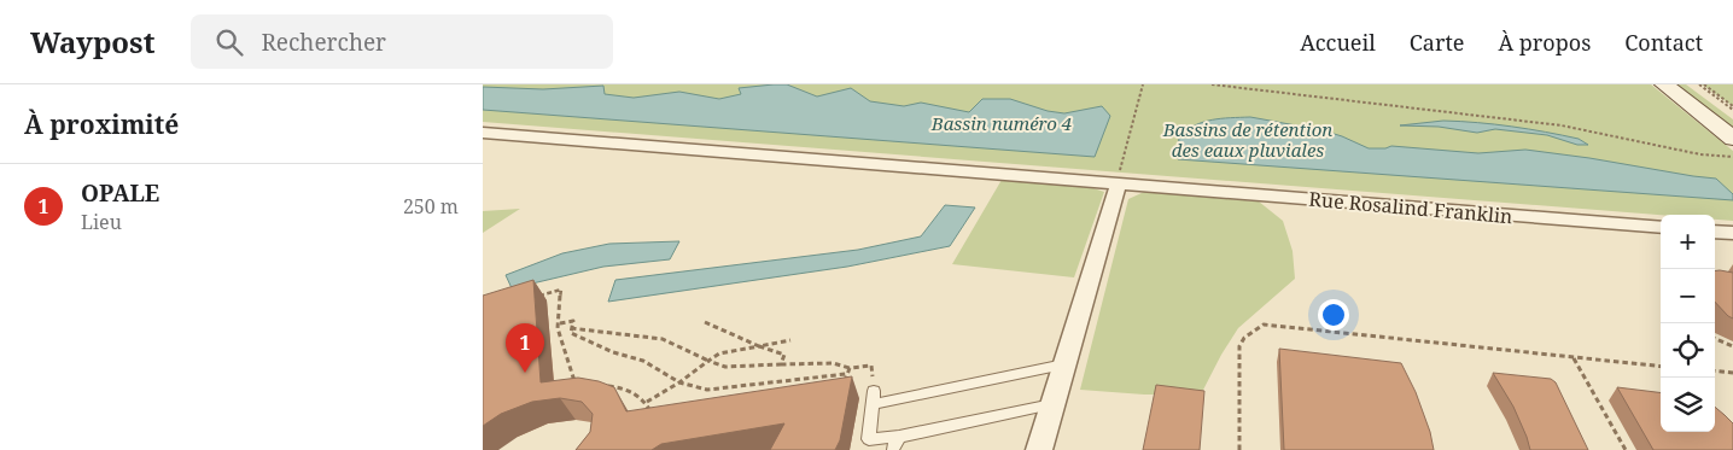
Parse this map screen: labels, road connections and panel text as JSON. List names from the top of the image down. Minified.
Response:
{"streets":{"street":["Rue Rosalind Franklin"]},"water":["Bassin numéro 4","Bassins de rétention des eaux pluviales"],"page":{"header":"Waypost","search":"Rechercher","nav":["Accueil","Carte","À propos","Contact"],"heading":"À proximité","list":[{"mark":"1","name":"OPALE","note":"Lieu","value":"250 m"}],"map_buttons":["+","−"],"pins":"1"}}
